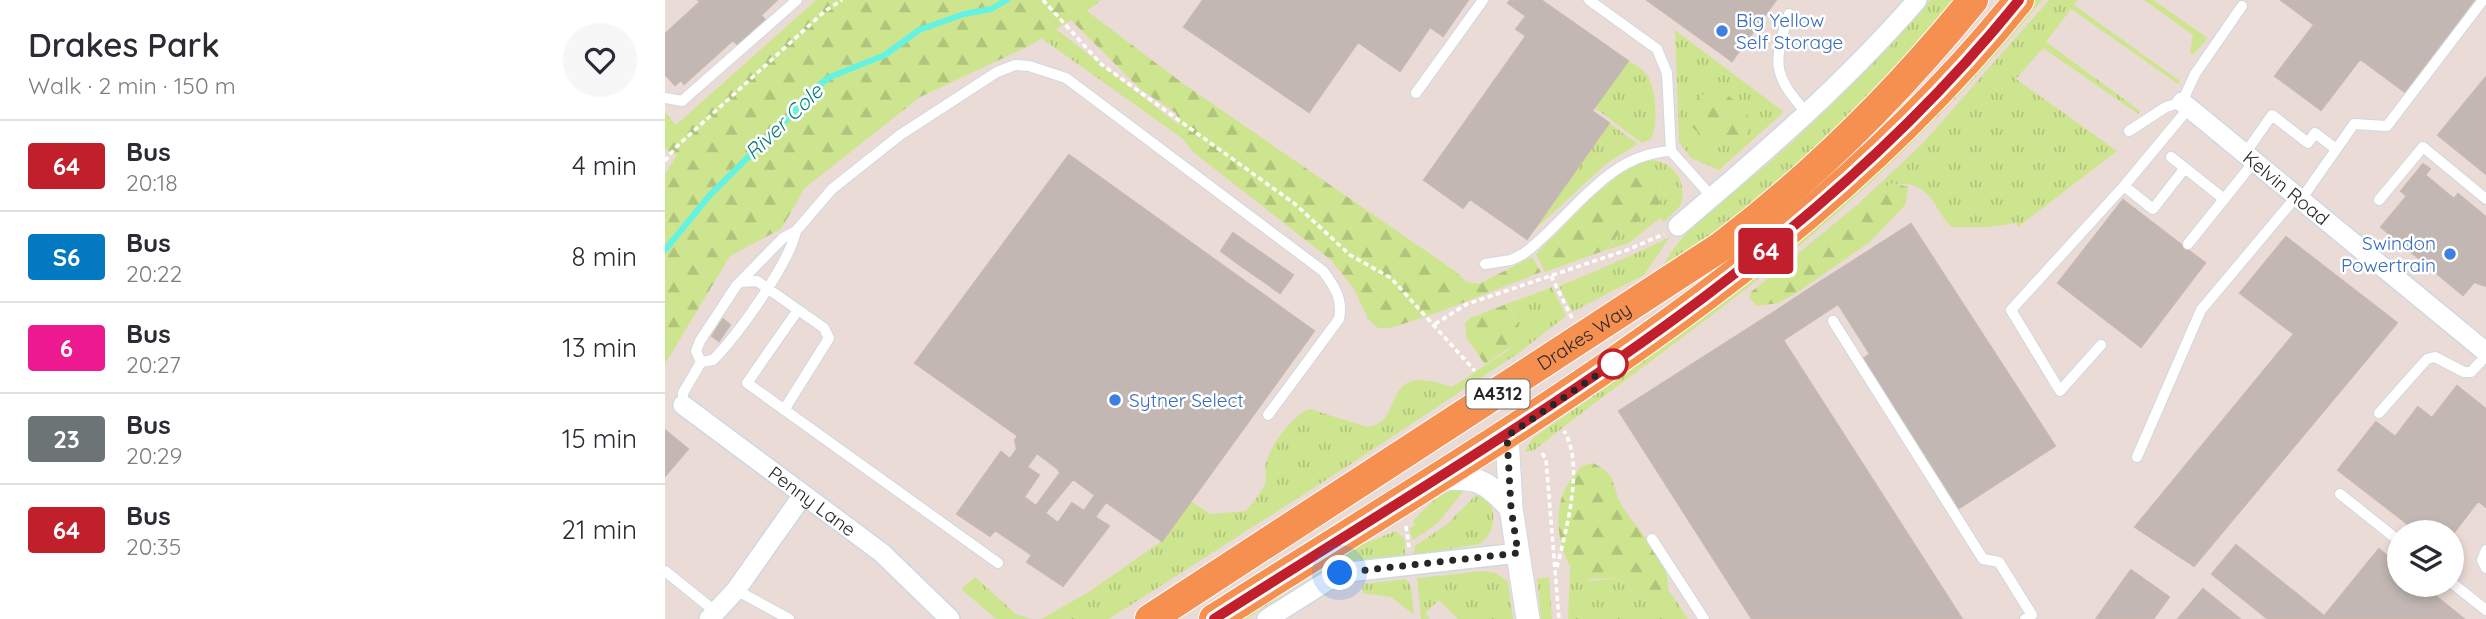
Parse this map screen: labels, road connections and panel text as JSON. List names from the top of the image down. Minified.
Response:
{"streets":{"main road":["Drakes Way","A4312"],"street":["Kelvin Road","Penny Lane"]},"water":["River Cole"],"places":["Big Yellow Self Storage","Swindon Powertrain","Sytner Select"],"lines":["bus line 64"],"page":{"heading":["Drakes Park","Walk · 2 min · 150 m"],"on_map":"64","list":[{"mark":"64","name":"Bus","note":"20:18","value":"4 min"},{"mark":"S6","name":"Bus","note":"20:22","value":"8 min"},{"mark":"6","name":"Bus","note":"20:27","value":"13 min"},{"mark":"23","name":"Bus","note":"20:29","value":"15 min"},{"mark":"64","name":"Bus","note":"20:35","value":"21 min"}]}}
